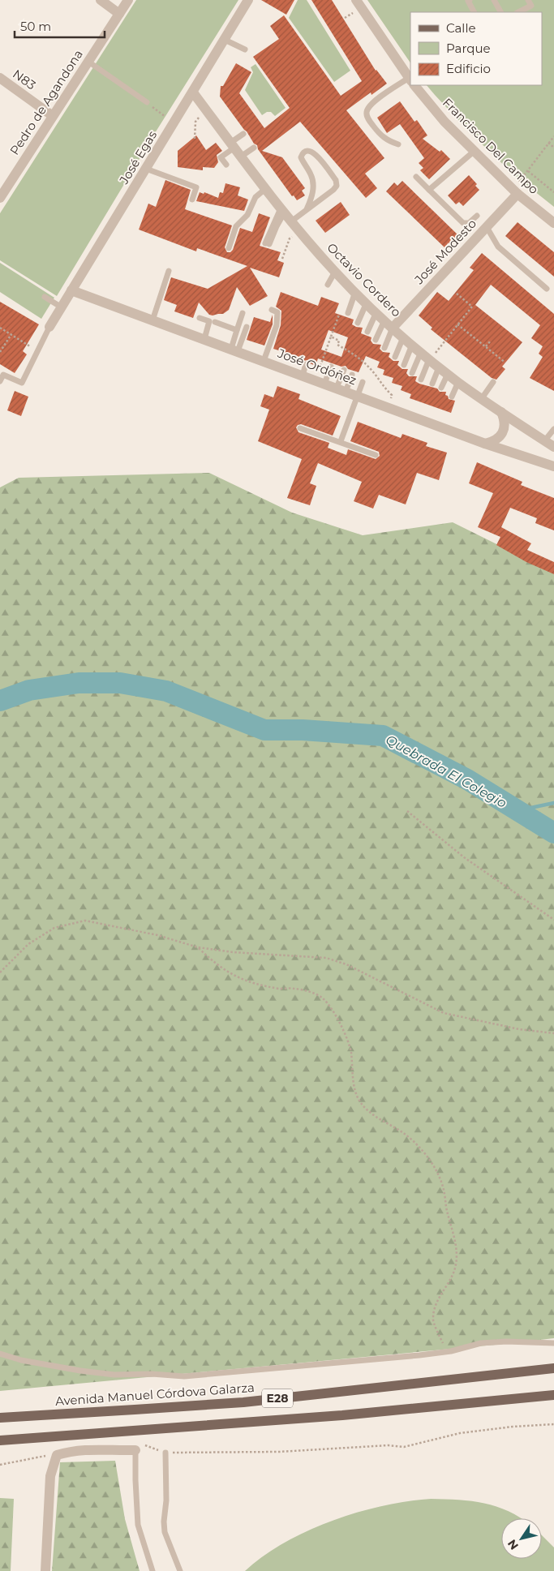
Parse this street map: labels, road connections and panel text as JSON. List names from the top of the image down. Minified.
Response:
{"streets":{"main road":["Avenida Manuel Córdova Galarza","E28"],"street":["N83","Pedro de Agandona","Francisco Del Campo","José Egas","José Modesto","Octavio Cordero","José Ordóñez"]},"crossings":[["N83","Pedro de Agandona"],["Francisco Del Campo","José Modesto"],["José Egas","Octavio Cordero"],["José Egas","José Ordóñez"],["José Modesto","Octavio Cordero"]],"water":["Quebrada El Colegio"],"legend":["Calle","Parque","Edificio"],"scale_bar":"50 m","north":"bottom left"}
